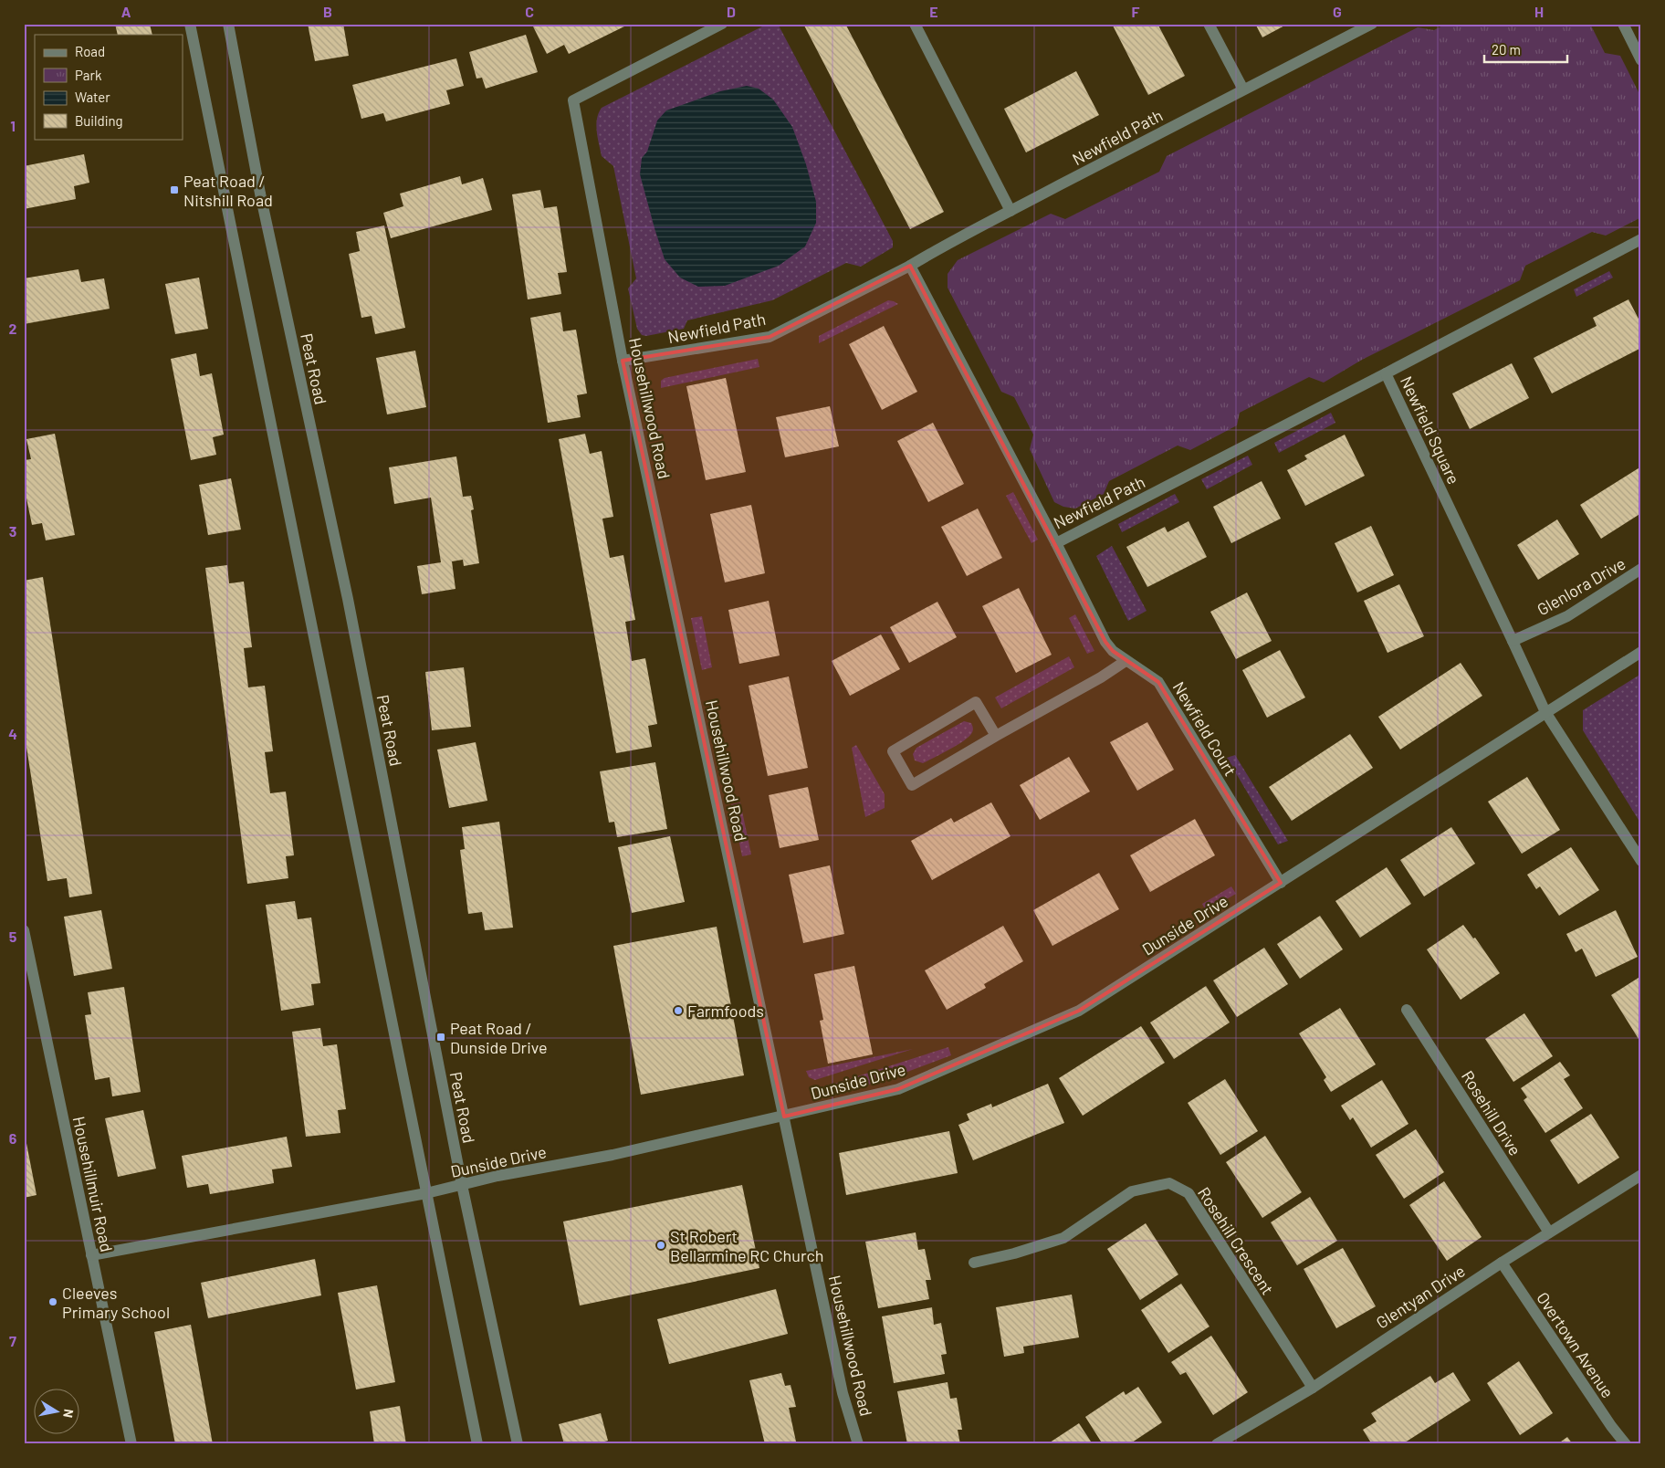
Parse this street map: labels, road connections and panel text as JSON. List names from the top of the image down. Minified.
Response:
{"streets":{"street":["Newfield Path","Peat Road","Househillwood Road","Newfield Square","Glenlora Drive","Newfield Court","Dunside Drive","Rosehill Drive","Househillmuir Road","Rosehill Crescent","Glentyan Drive","Overtown Avenue"]},"crossings":[["Newfield Path","Househillwood Road"],["Newfield Path","Newfield Square"],["Newfield Path","Newfield Court"],["Peat Road","Dunside Drive"],["Househillwood Road","Dunside Drive"],["Newfield Square","Glenlora Drive"],["Newfield Square","Dunside Drive"],["Newfield Court","Dunside Drive"],["Dunside Drive","Househillmuir Road"],["Rosehill Drive","Glentyan Drive"],["Rosehill Crescent","Glentyan Drive"],["Glentyan Drive","Overtown Avenue"]],"places":{"transit":["Peat Road / Nitshill Road","Peat Road / Dunside Drive"],"other":["Farmfoods","St Robert Bellarmine RC Church","Cleeves Primary School"]},"legend":["Road","Park","Water","Building"],"scale_bar":"20 m","north":"right","grid":{"columns":["A","B","C","D","E","F","G","H"],"rows":["1","2","3","4","5","6","7"]}}
